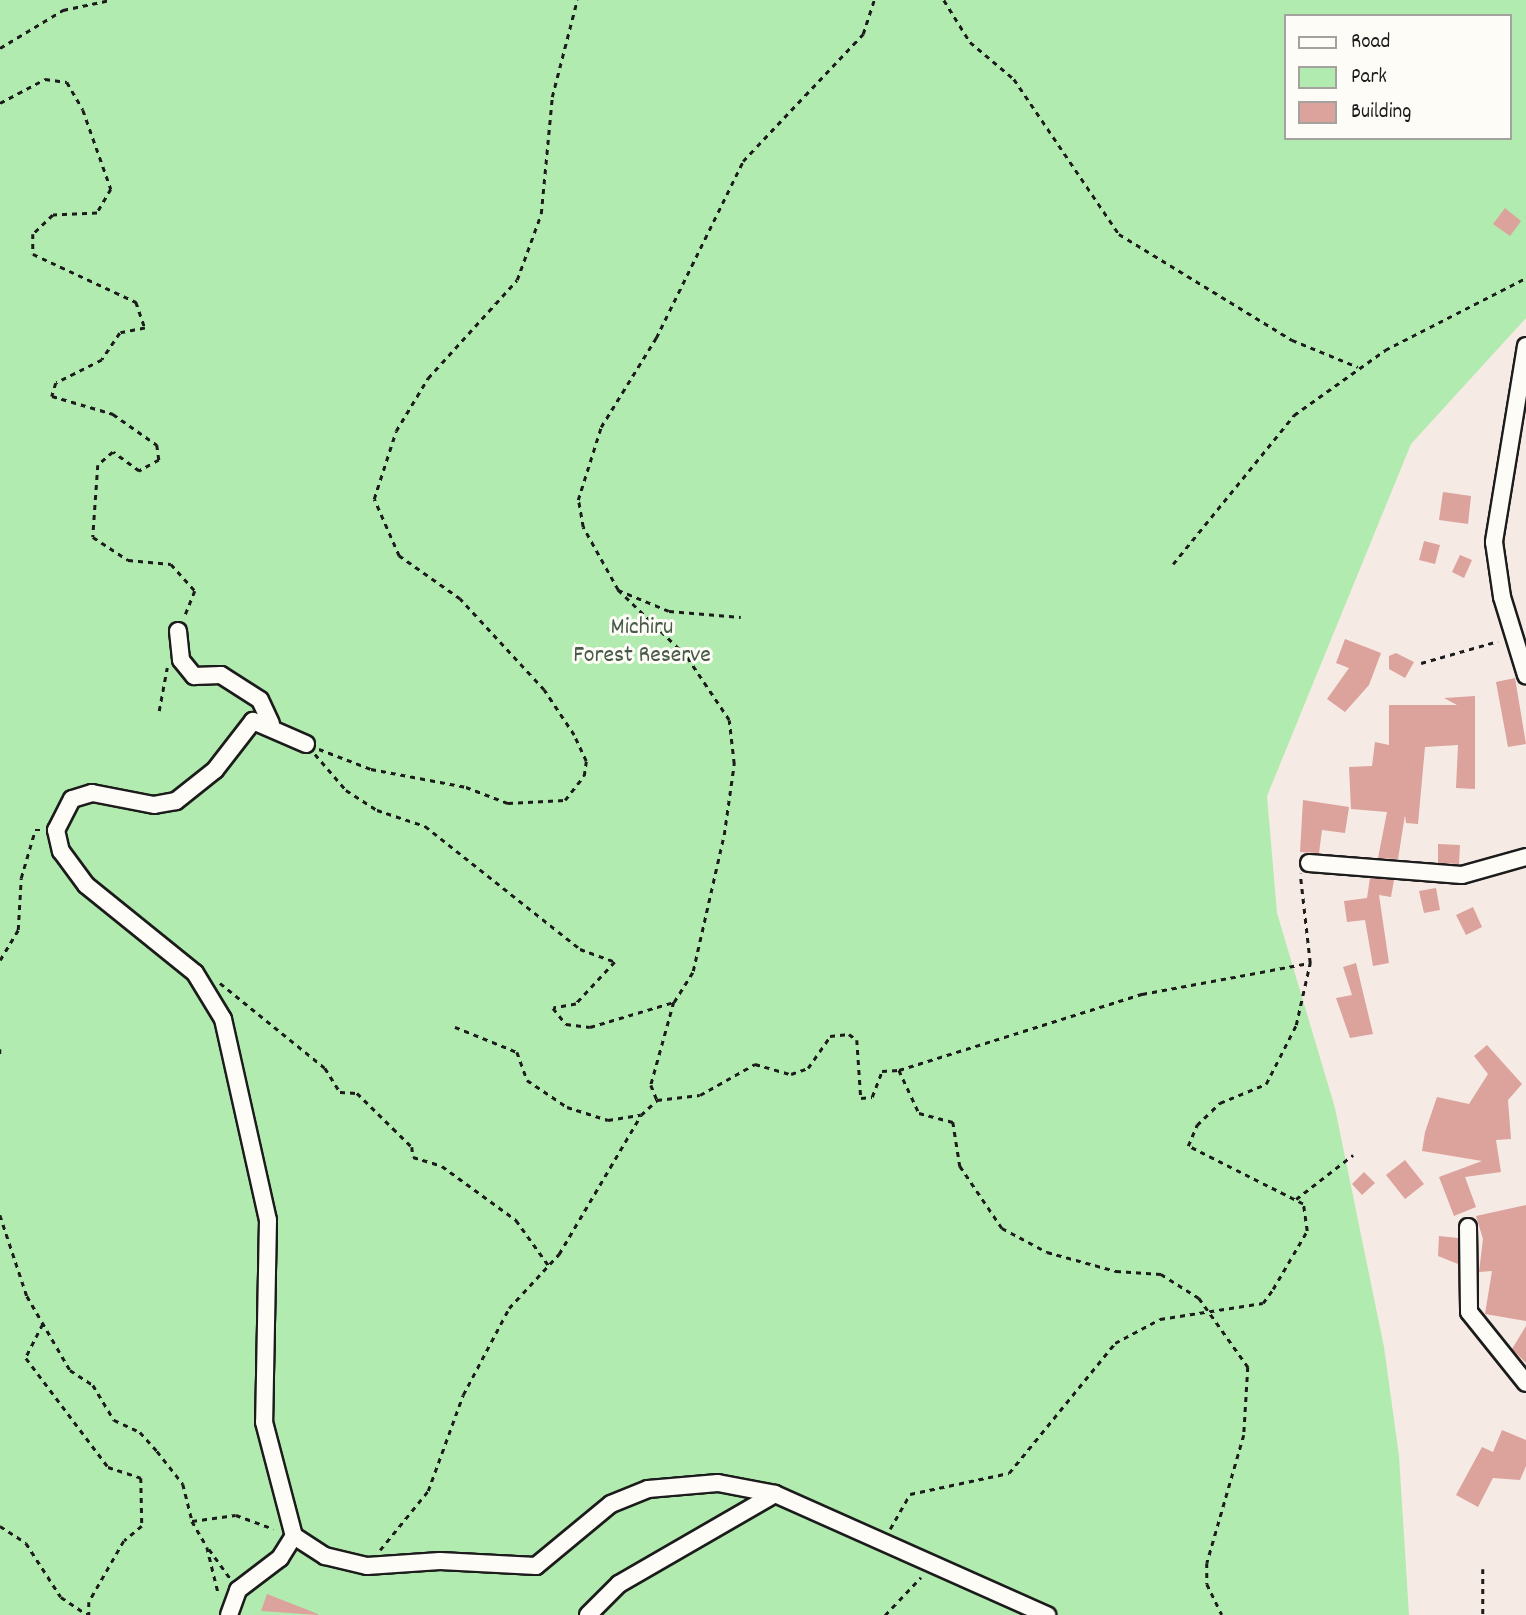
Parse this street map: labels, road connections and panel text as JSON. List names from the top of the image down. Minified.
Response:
{"parks":["Michiru Forest Reserve"],"legend":["Road","Park","Building"]}
